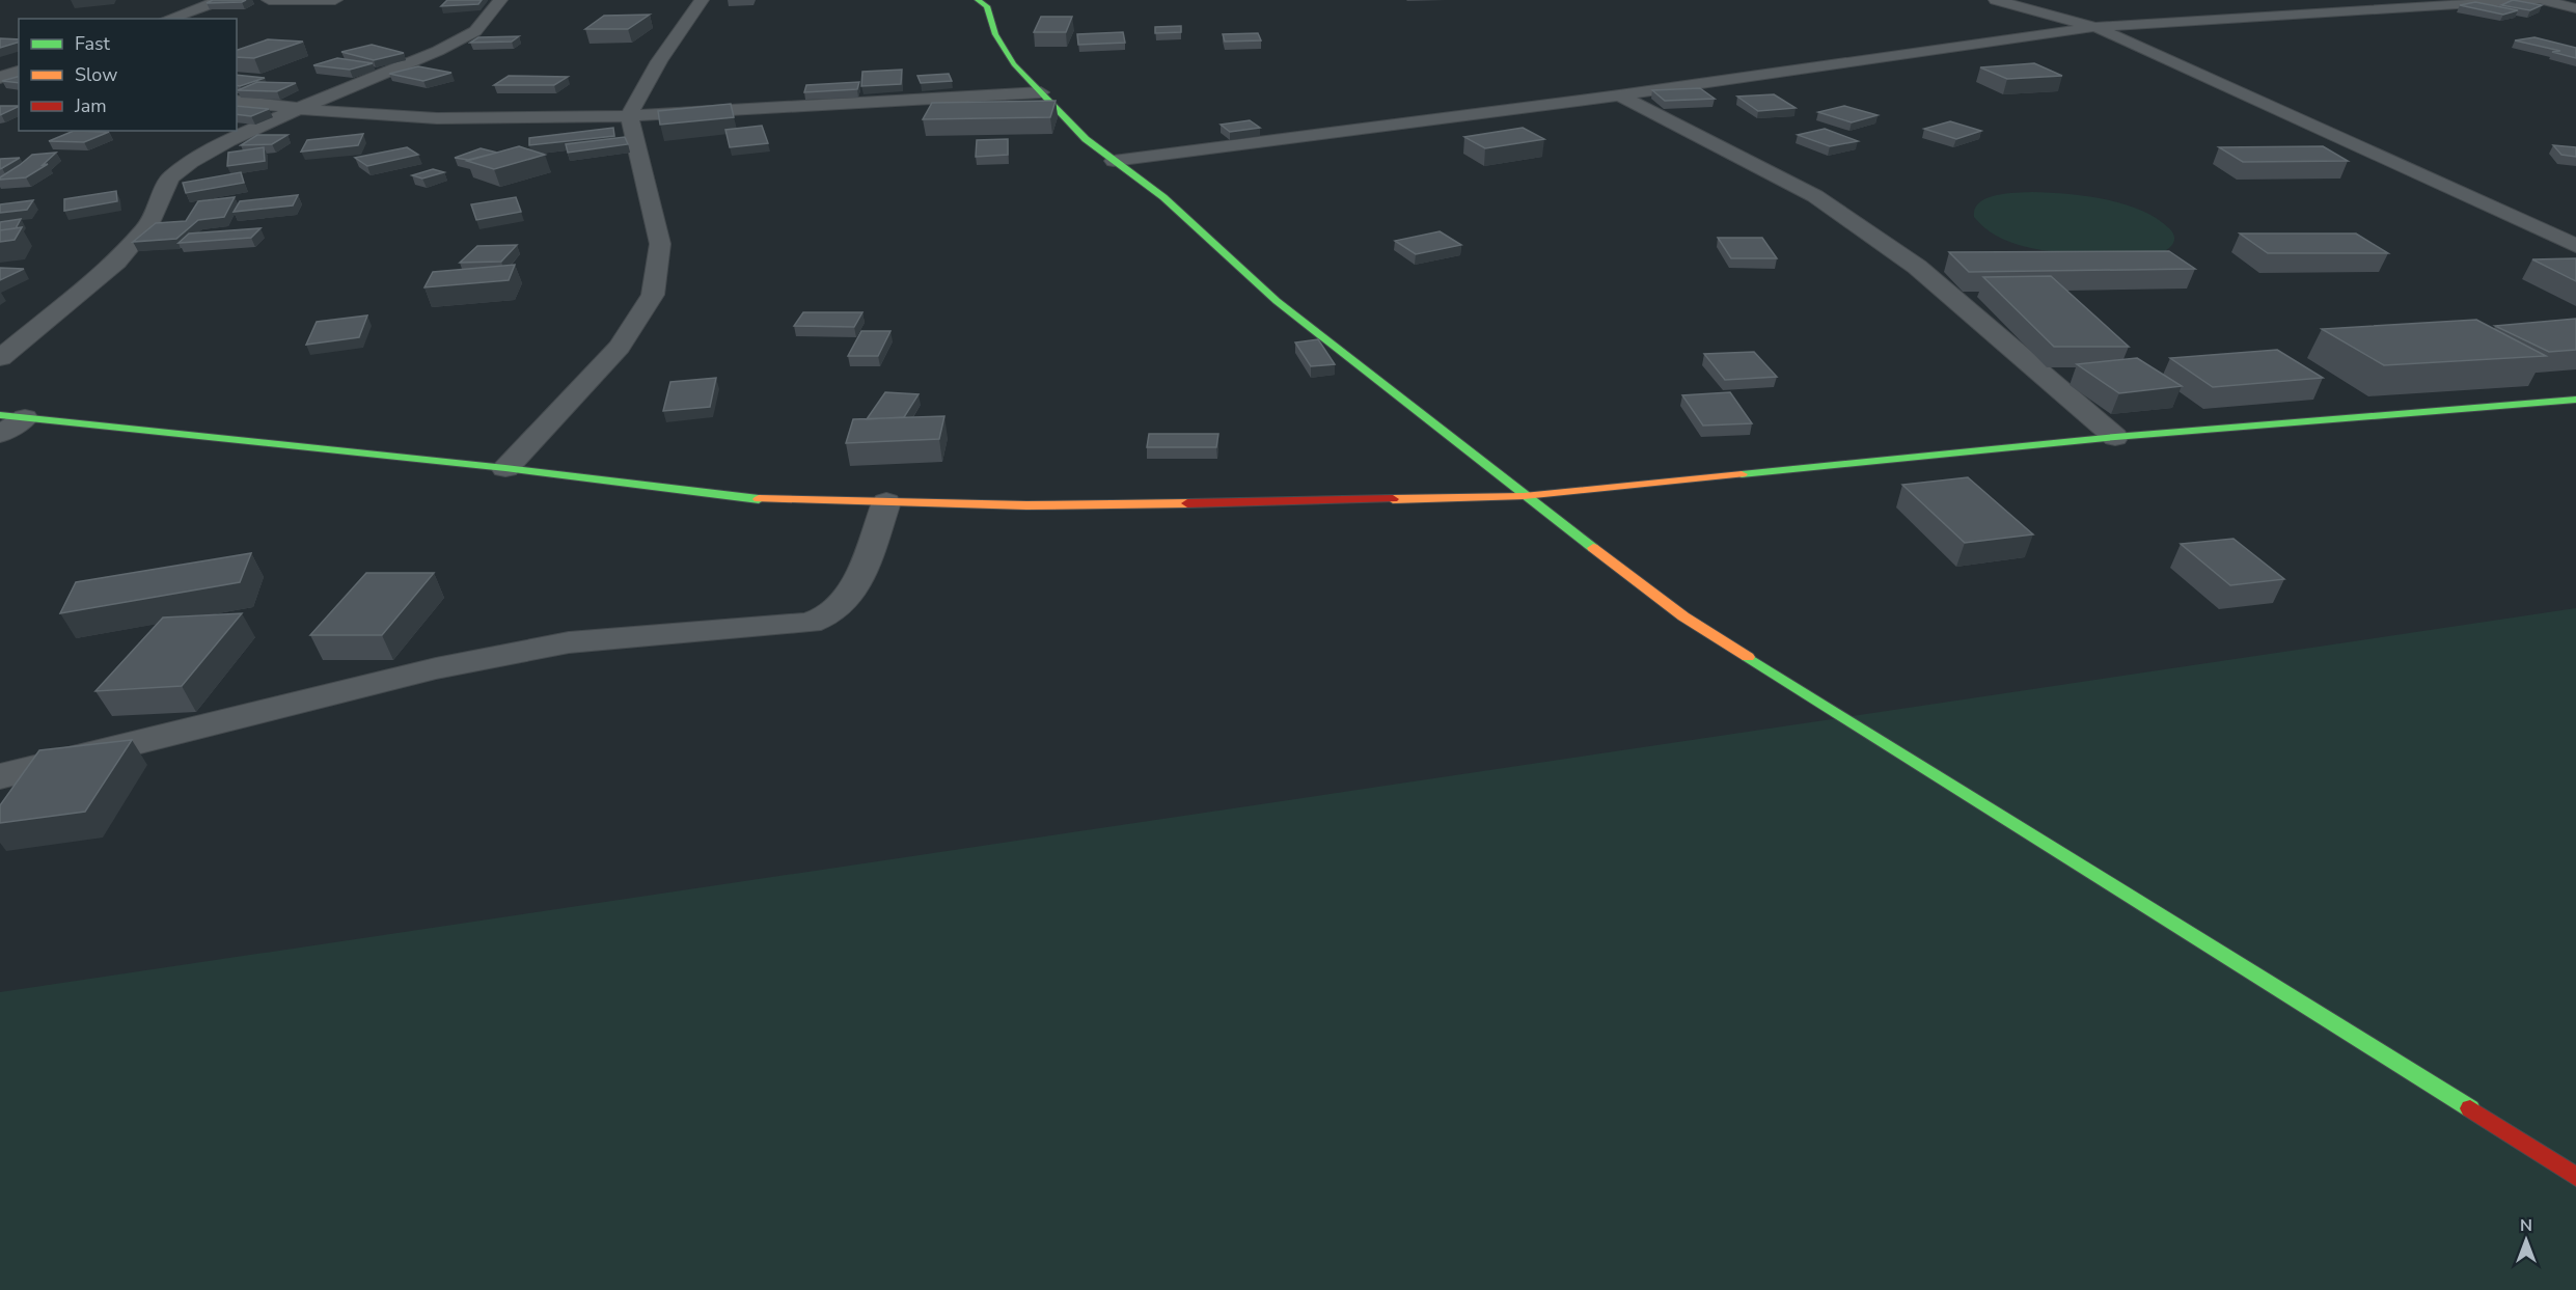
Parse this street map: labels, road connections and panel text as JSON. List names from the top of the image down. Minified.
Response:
{"legend":["Fast","Slow","Jam"],"north":"top"}
